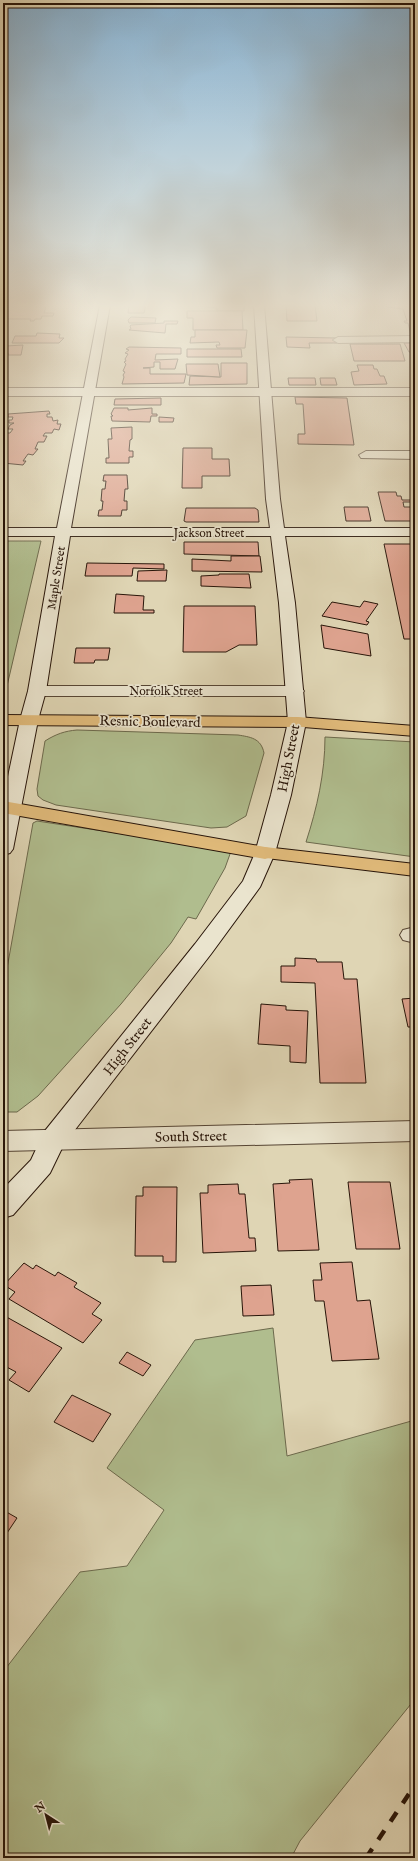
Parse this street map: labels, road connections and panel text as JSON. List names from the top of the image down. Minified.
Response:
{"streets":{"main road":["Jackson Street","Maple Street","Norfolk Street","Resnic Boulevard","High Street","South Street"]},"crossings":[["Jackson Street","Maple Street"],["Jackson Street","High Street"],["Maple Street","Norfolk Street"],["Maple Street","Resnic Boulevard"],["Norfolk Street","High Street"],["Resnic Boulevard","High Street"],["High Street","South Street"]],"north":"top left"}
